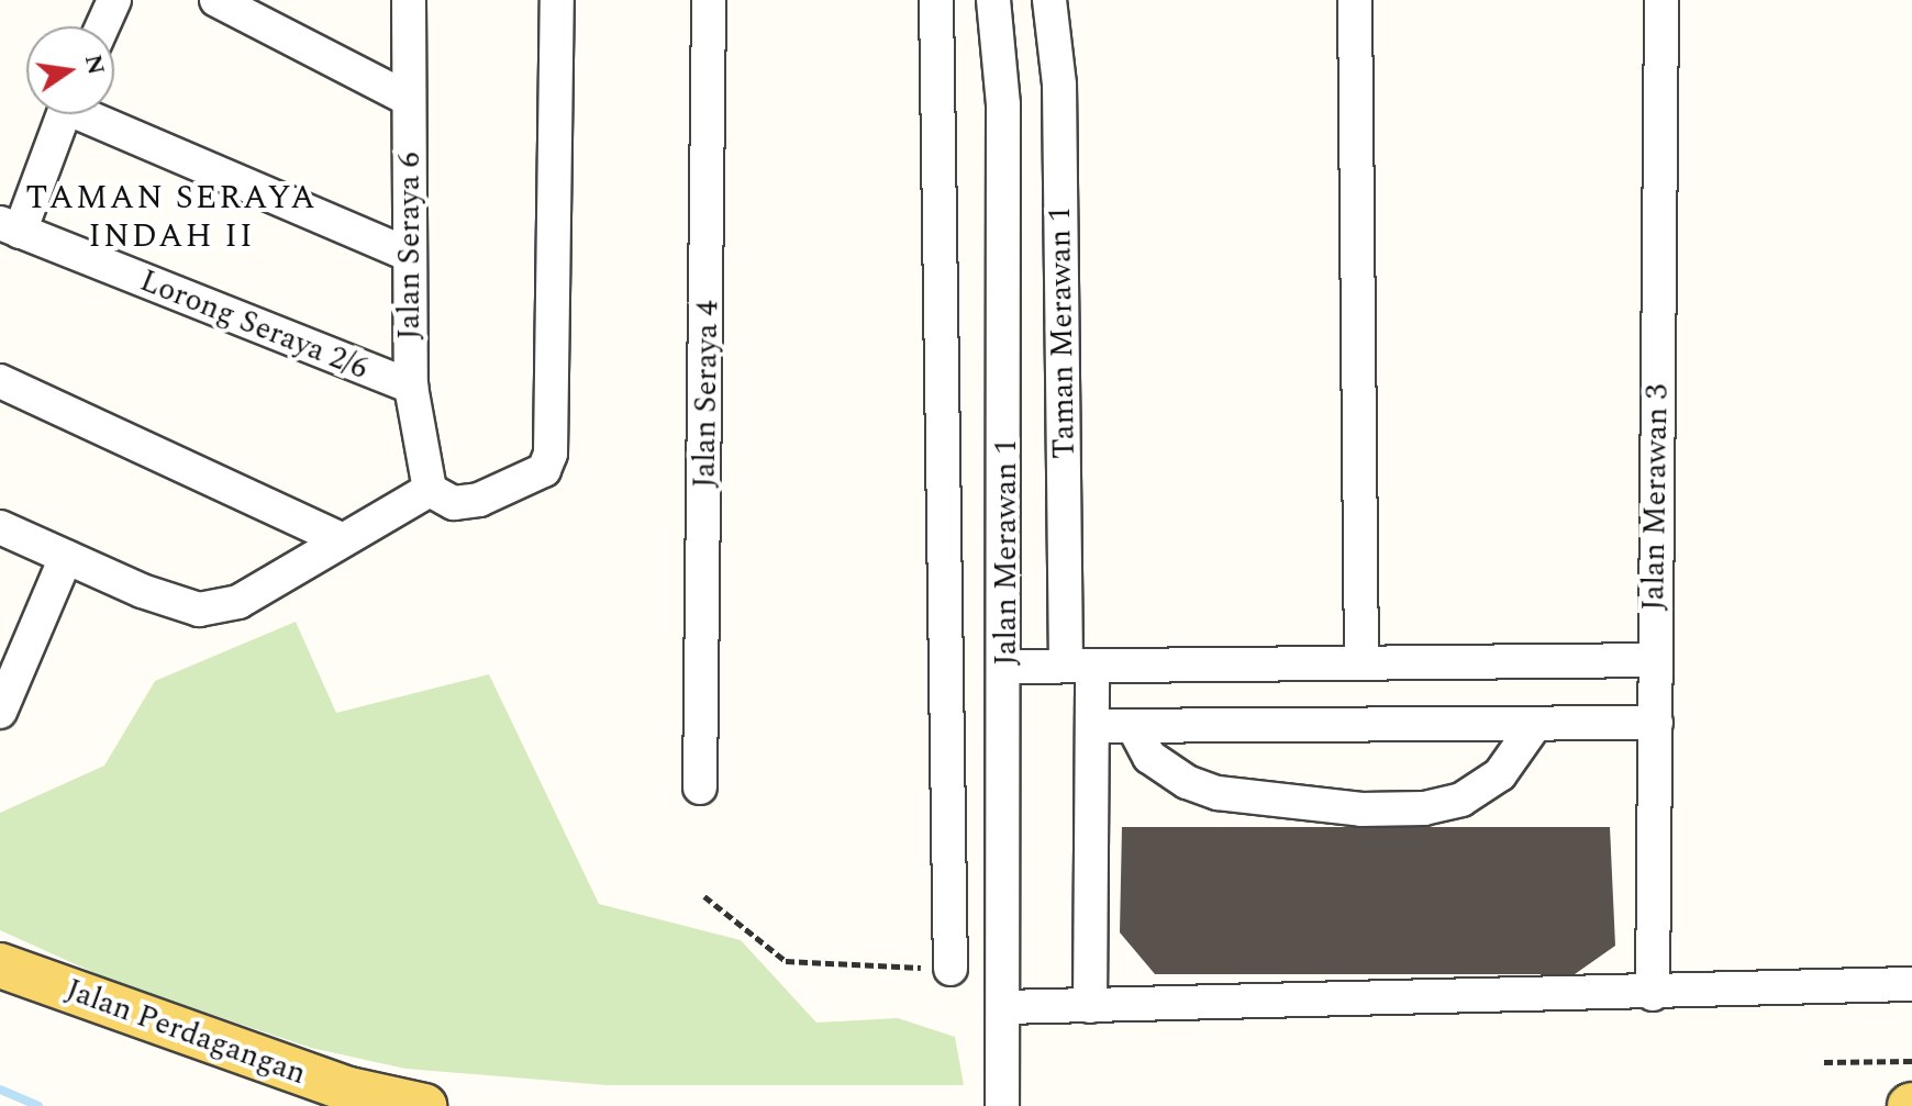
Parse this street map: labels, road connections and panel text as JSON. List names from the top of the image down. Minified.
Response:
{"streets":{"main road":["Jalan Perdagangan"],"street":["Jalan Seraya 6","Lorong Seraya 2/6","Taman Merawan 1","Jalan Seraya 4","Jalan Merawan 3","Jalan Merawan 1"]},"crossings":[["Jalan Seraya 6","Lorong Seraya 2/6"]],"districts":["TAMAN SERAYA INDAH II"],"north":"right"}
